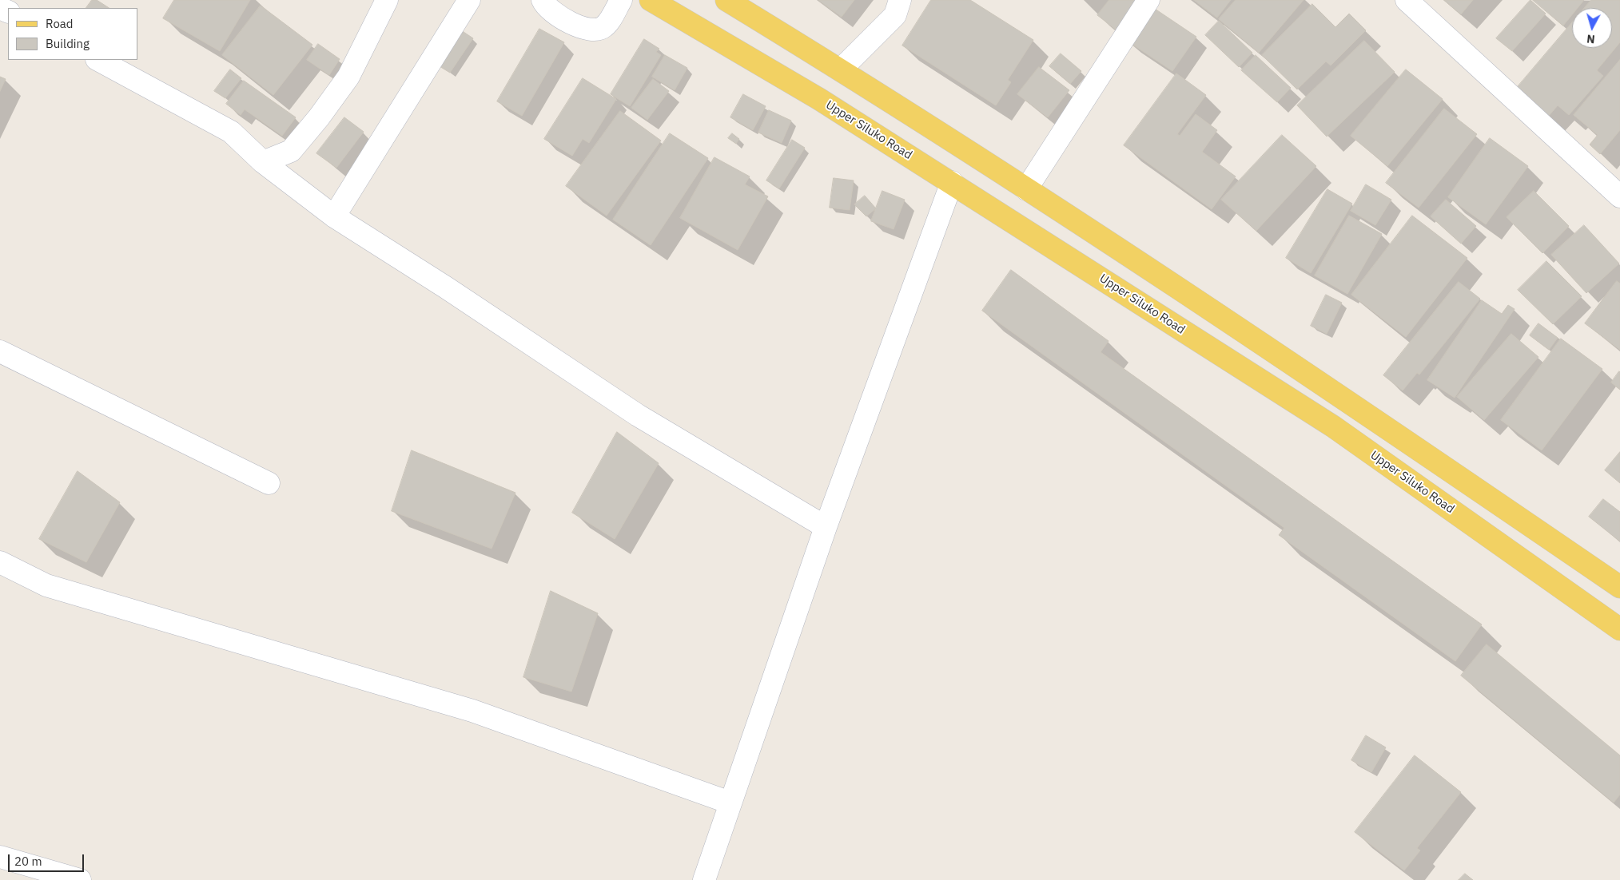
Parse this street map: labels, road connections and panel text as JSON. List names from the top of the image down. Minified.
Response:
{"streets":{"main road":["Upper Siluko Road"]},"legend":["Road","Building"],"scale_bar":"20 m","north":"bottom"}
